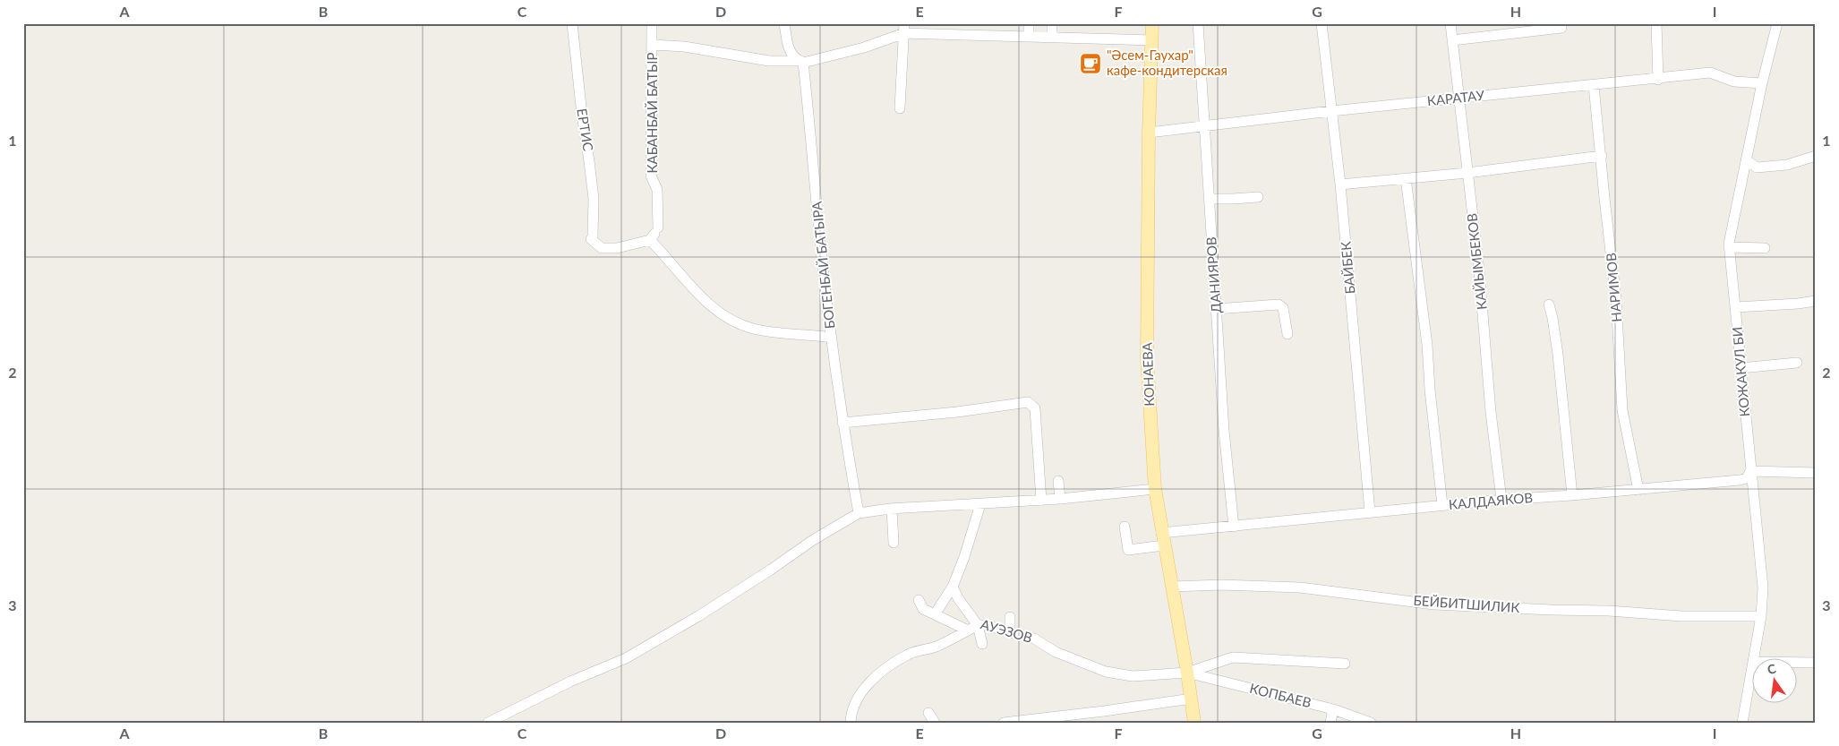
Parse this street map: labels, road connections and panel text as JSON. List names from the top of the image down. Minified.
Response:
{"streets":{"main road":["КОНАЕВА"],"street":["КАРАТАУ","КАБАНБАЙ БАТЫР","ЕРТИС","КАЙЫМБЕКОВ","БОГЕНБАЙ БАТЫРА","БАЙБЕК","ДАНИЯРОВ","НАРИМОВ","КОЖАКУЛ БИ","КАЛДАЯКОВ","БЕЙБИТШИЛИК","АУЭЗОВ","КОПБАЕВ"]},"crossings":[["КАРАТАУ","КАЙЫМБЕКОВ"],["КАРАТАУ","БАЙБЕК"],["КАРАТАУ","ДАНИЯРОВ"],["КАРАТАУ","НАРИМОВ"],["КАРАТАУ","КОЖАКУЛ БИ"],["КАРАТАУ","КОНАЕВА"],["КАБАНБАЙ БАТЫР","ЕРТИС"],["КАЙЫМБЕКОВ","КАЛДАЯКОВ"],["БАЙБЕК","КАЛДАЯКОВ"],["ДАНИЯРОВ","КАЛДАЯКОВ"],["НАРИМОВ","КАЛДАЯКОВ"],["КОЖАКУЛ БИ","КАЛДАЯКОВ"],["КОЖАКУЛ БИ","БЕЙБИТШИЛИК"],["КОНАЕВА","КАЛДАЯКОВ"],["КОНАЕВА","БЕЙБИТШИЛИК"],["КОНАЕВА","АУЭЗОВ"],["КОНАЕВА","КОПБАЕВ"],["АУЭЗОВ","КОПБАЕВ"]],"places":{"cafe":["\"Әсем-Гаухар\" кафе-кондитерская"]},"north":"top","grid":{"columns":["A","B","C","D","E","F","G","H","I"],"rows":["1","2","3"]}}
